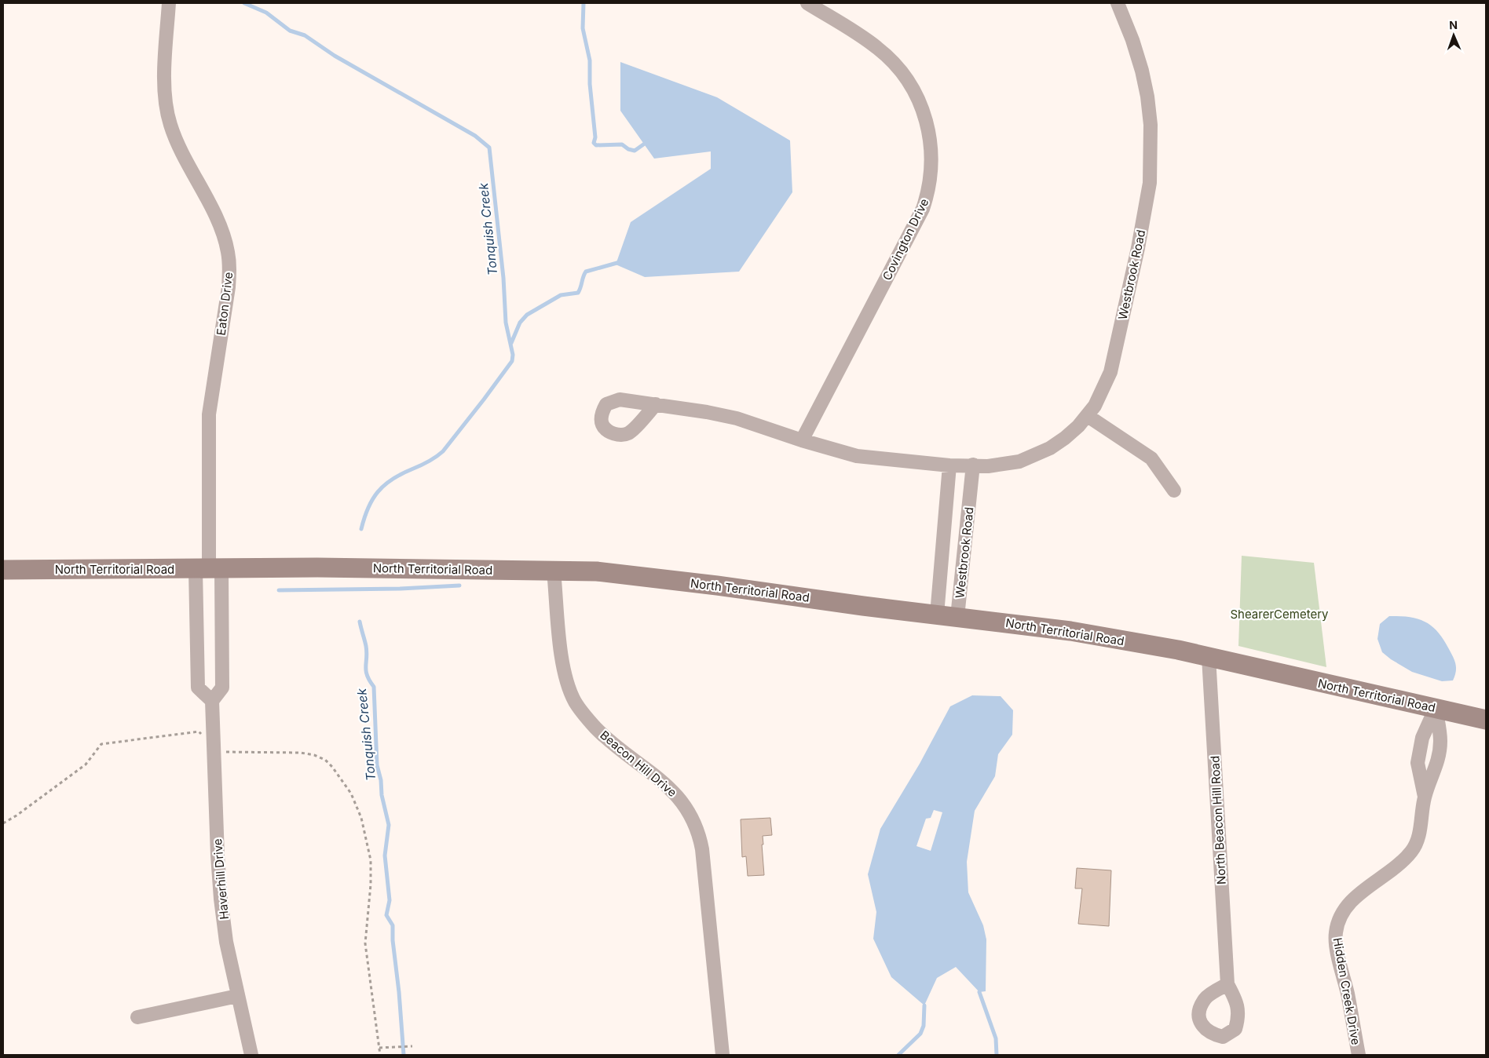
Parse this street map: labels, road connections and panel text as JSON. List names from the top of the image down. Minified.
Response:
{"streets":{"main road":["North Territorial Road"],"street":["Covington Drive","Westbrook Road","Eaton Drive","Beacon Hill Drive","North Beacon Hill Road","Haverhill Drive","Hidden Creek Drive"]},"crossings":[["Covington Drive","Westbrook Road"],["Westbrook Road","North Territorial Road"],["Eaton Drive","North Territorial Road"],["North Territorial Road","Beacon Hill Drive"],["North Territorial Road","North Beacon Hill Road"],["North Territorial Road","Hidden Creek Drive"]],"water":["Tonquish Creek"],"parks":["ShearerCemetery"],"north":"top"}
